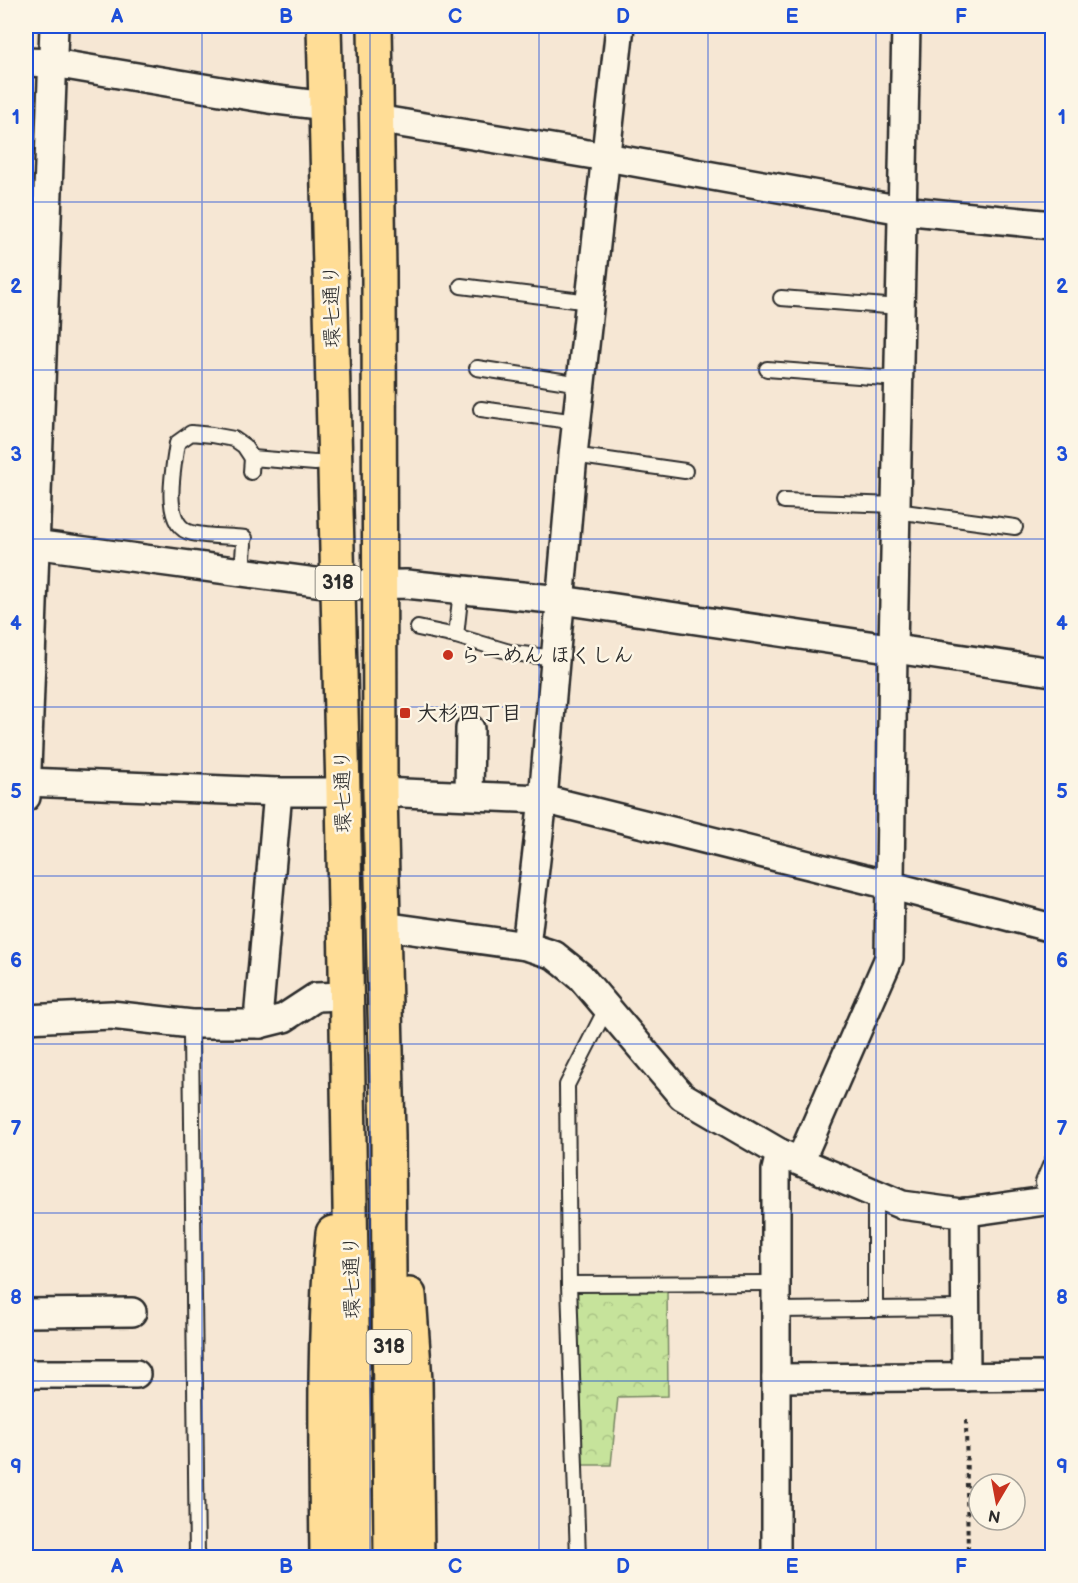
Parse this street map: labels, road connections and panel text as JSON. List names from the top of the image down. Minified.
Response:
{"streets":{"main road":["環七通り","318"]},"places":{"other":["らーめん ほくしん"],"transit":["大杉四丁目"]},"north":"bottom","grid":{"columns":["A","B","C","D","E","F"],"rows":["1","2","3","4","5","6","7","8","9"]}}
